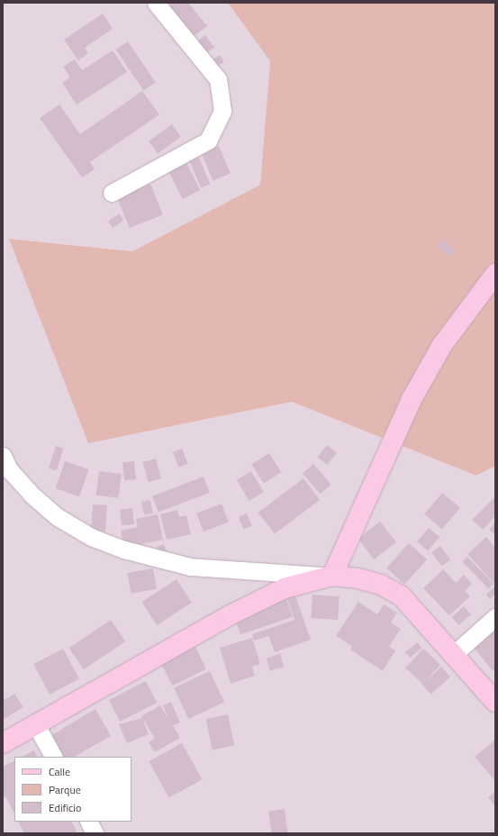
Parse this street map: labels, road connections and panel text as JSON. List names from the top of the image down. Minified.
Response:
{"legend":["Calle","Parque","Edificio"]}
